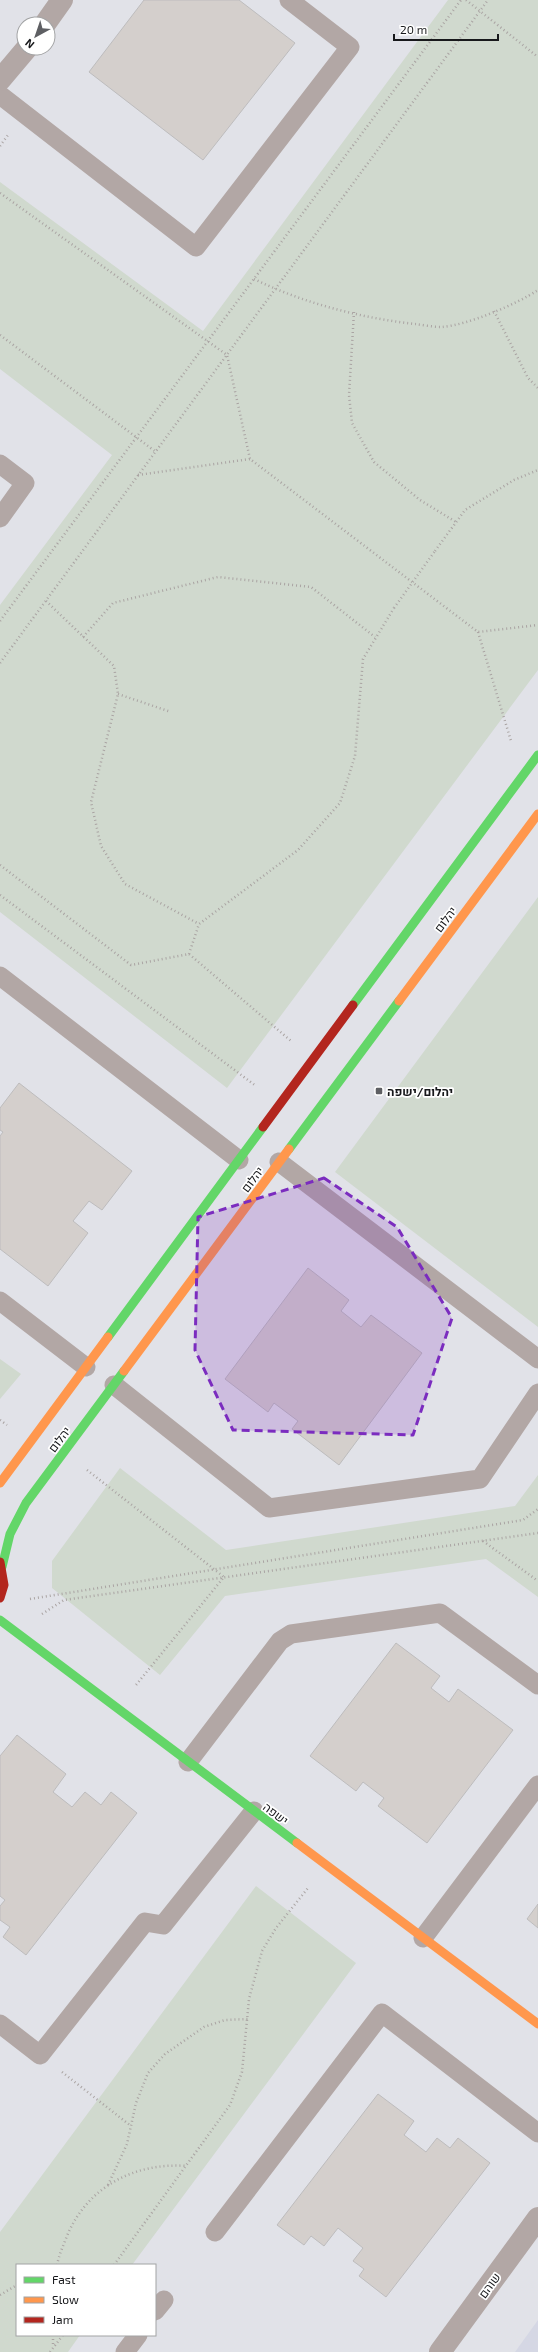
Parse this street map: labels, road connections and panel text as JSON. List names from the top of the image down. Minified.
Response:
{"streets":{"street":["יהלום","ישפה","שוהם"]},"places":{"transit":["יהלום/ישפה"]},"legend":["Fast","Slow","Jam"],"scale_bar":"20 m","north":"bottom left"}
